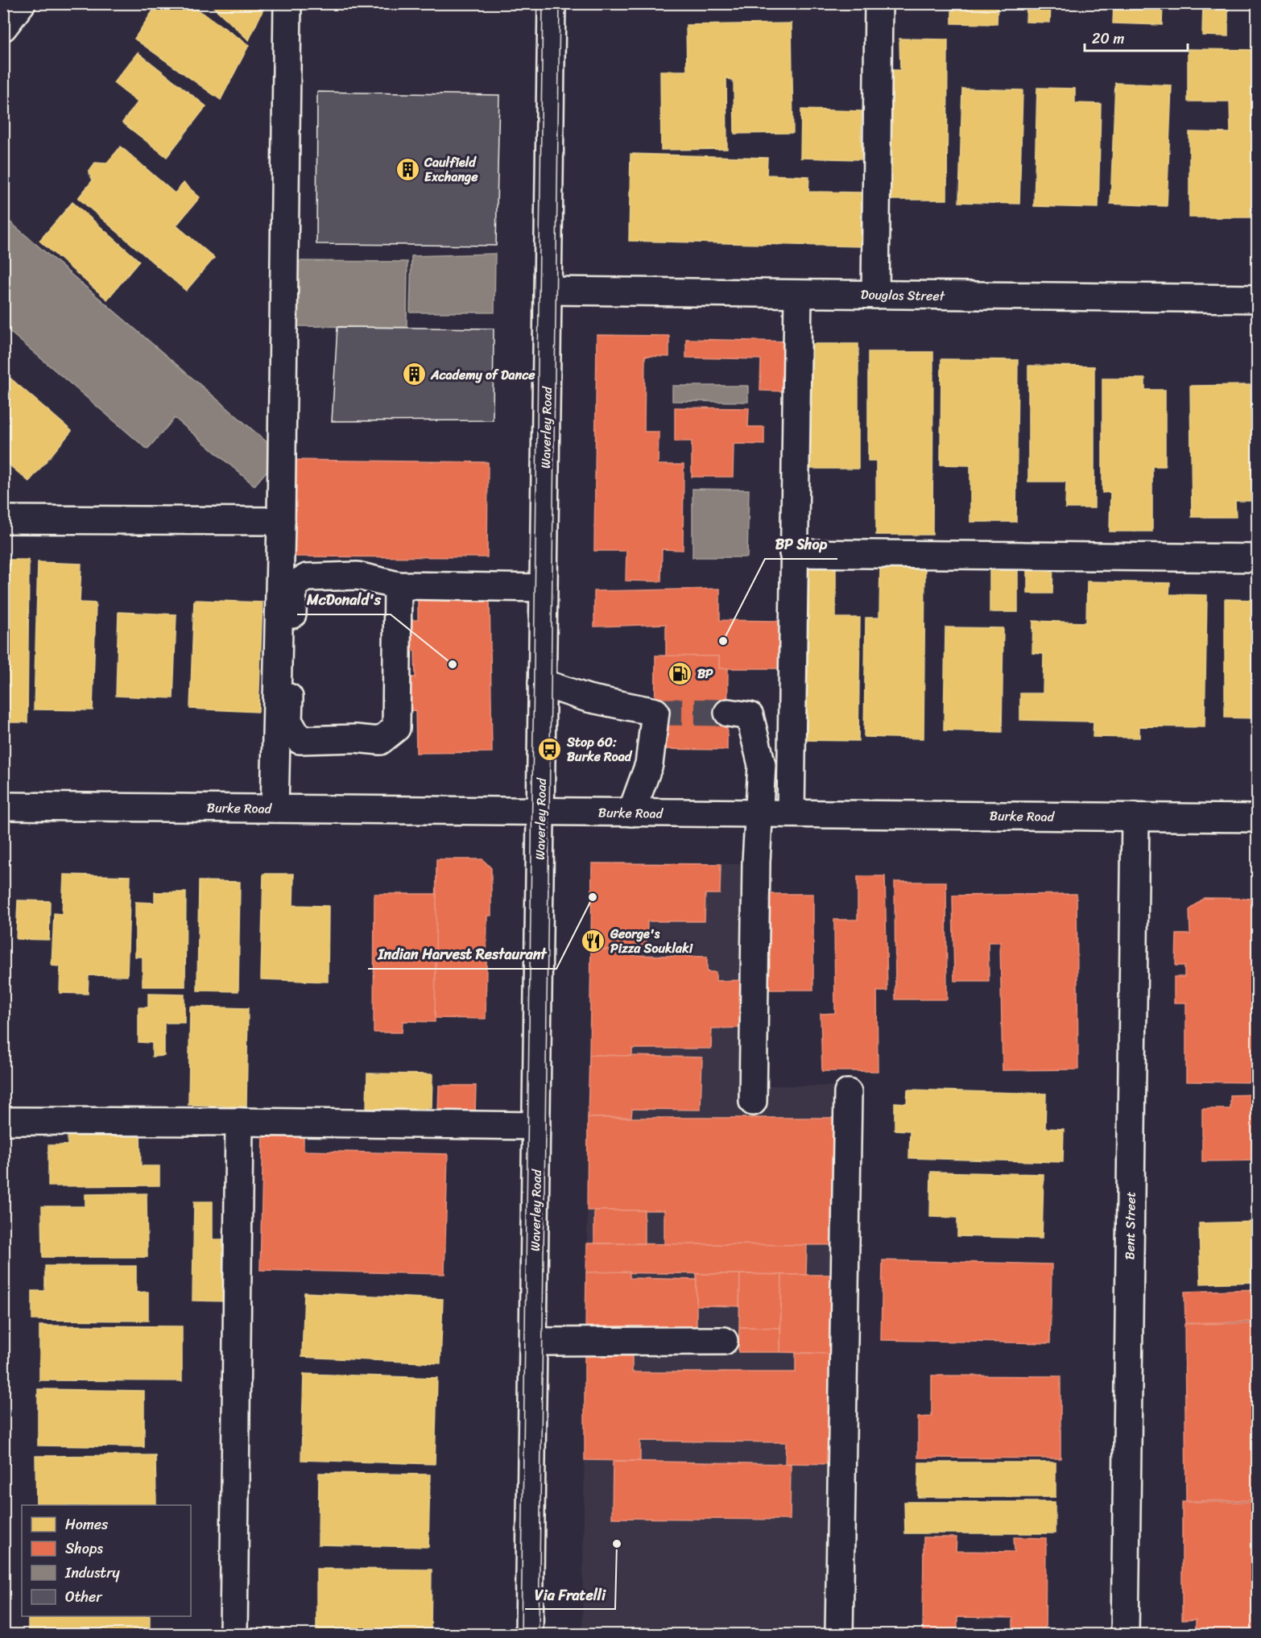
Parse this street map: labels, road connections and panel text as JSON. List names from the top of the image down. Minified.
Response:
{"streets":{"main road":["Douglas Street","Waverley Road","Burke Road","Bent Street"]},"crossings":[["Douglas Street","Waverley Road"],["Waverley Road","Burke Road"],["Burke Road","Bent Street"]],"places":{"building":["Caulfield Exchange","Academy of Dance"],"other":["BP Shop","McDonald's","Indian Harvest Restaurant","Via Fratelli"],"fuel station":["BP"],"bus stop":["Stop 60: Burke Road"],"restaurant":["George's Pizza Souklaki"]},"legend":["Homes","Shops","Industry","Other"],"scale_bar":"20 m"}
